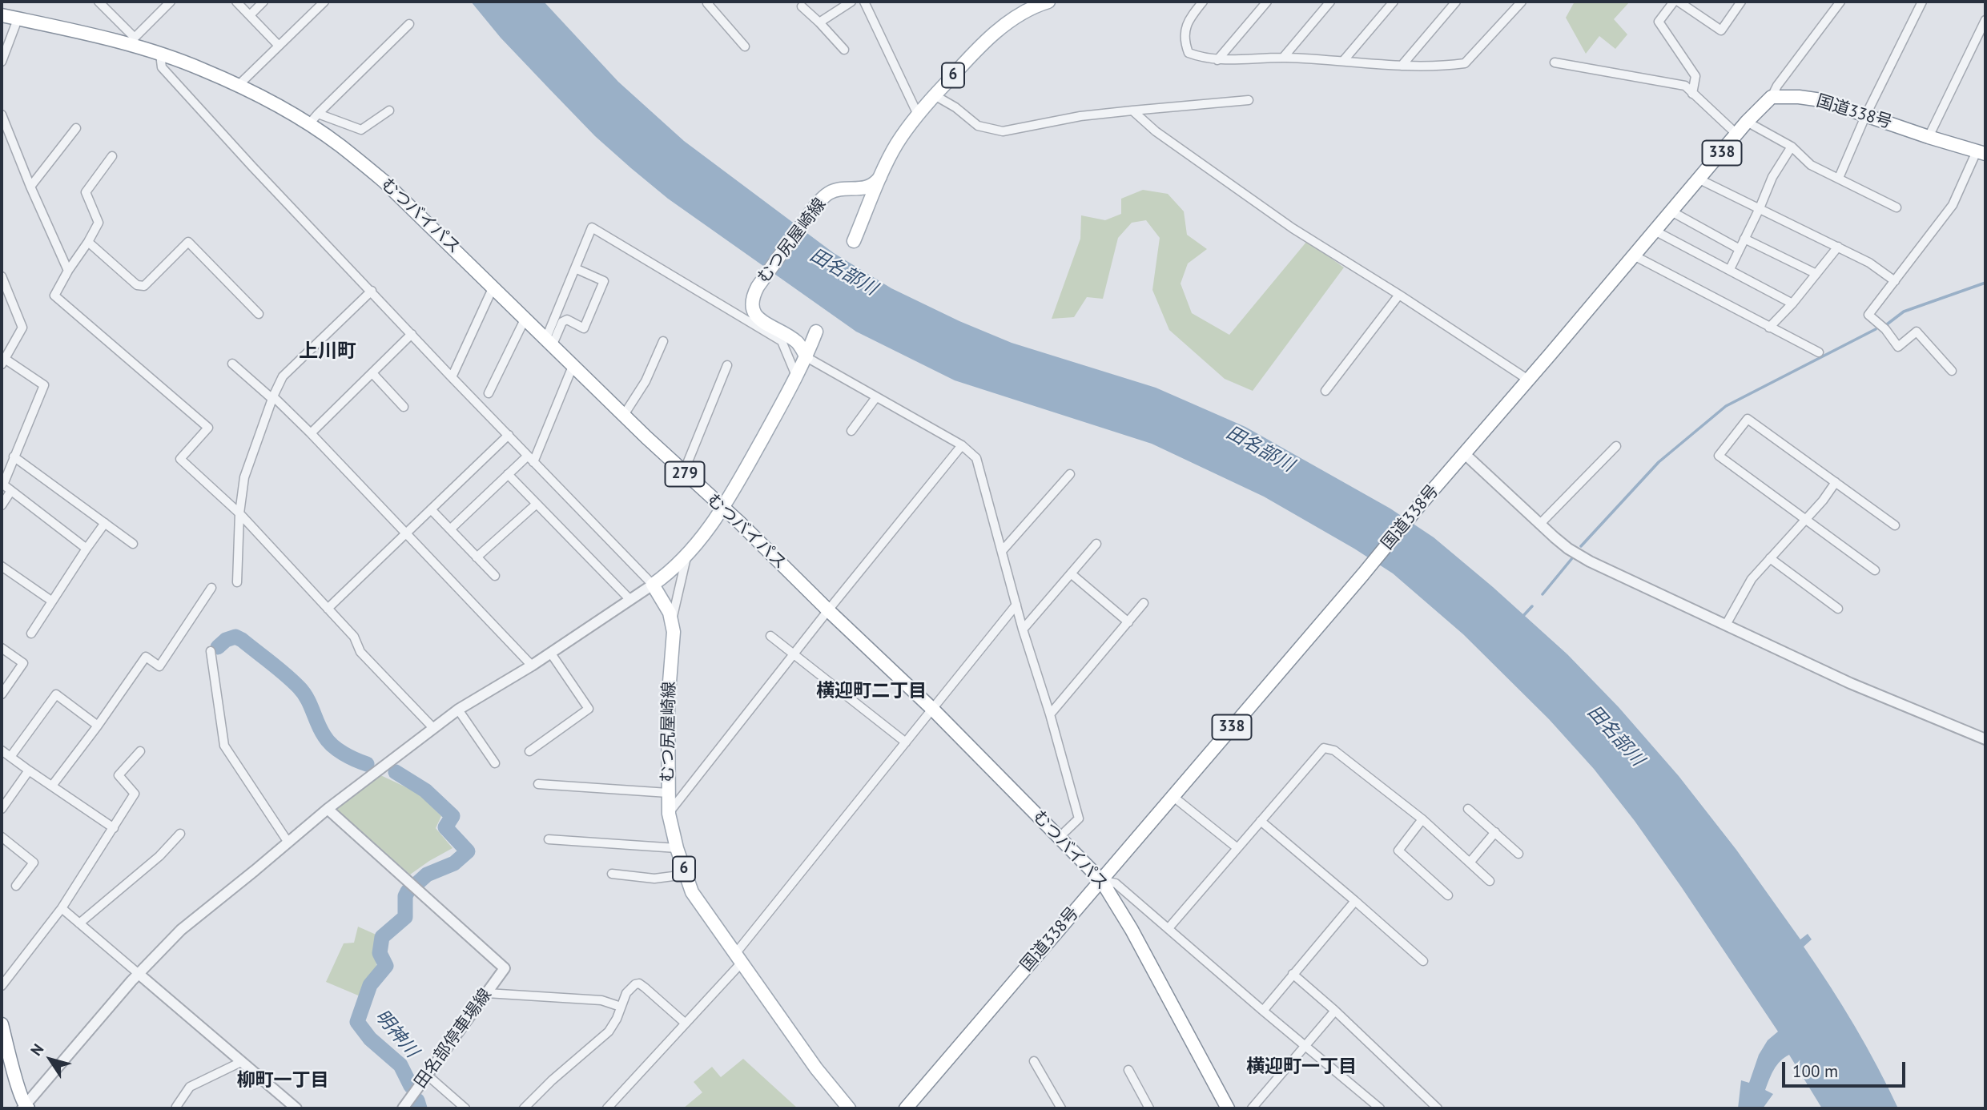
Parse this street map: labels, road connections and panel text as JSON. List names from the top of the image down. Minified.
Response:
{"streets":{"main road":["6","国道338号","338","むつバイパス","むつ尻屋崎線","279"],"street":["田名部停車場線"]},"crossings":[["6","むつ尻屋崎線"],["国道338号","むつバイパス"]],"districts":["上川町","横迎町二丁目","横迎町一丁目","柳町一丁目"],"water":["田名部川","明神川"],"scale_bar":"100 m","north":"top left"}
